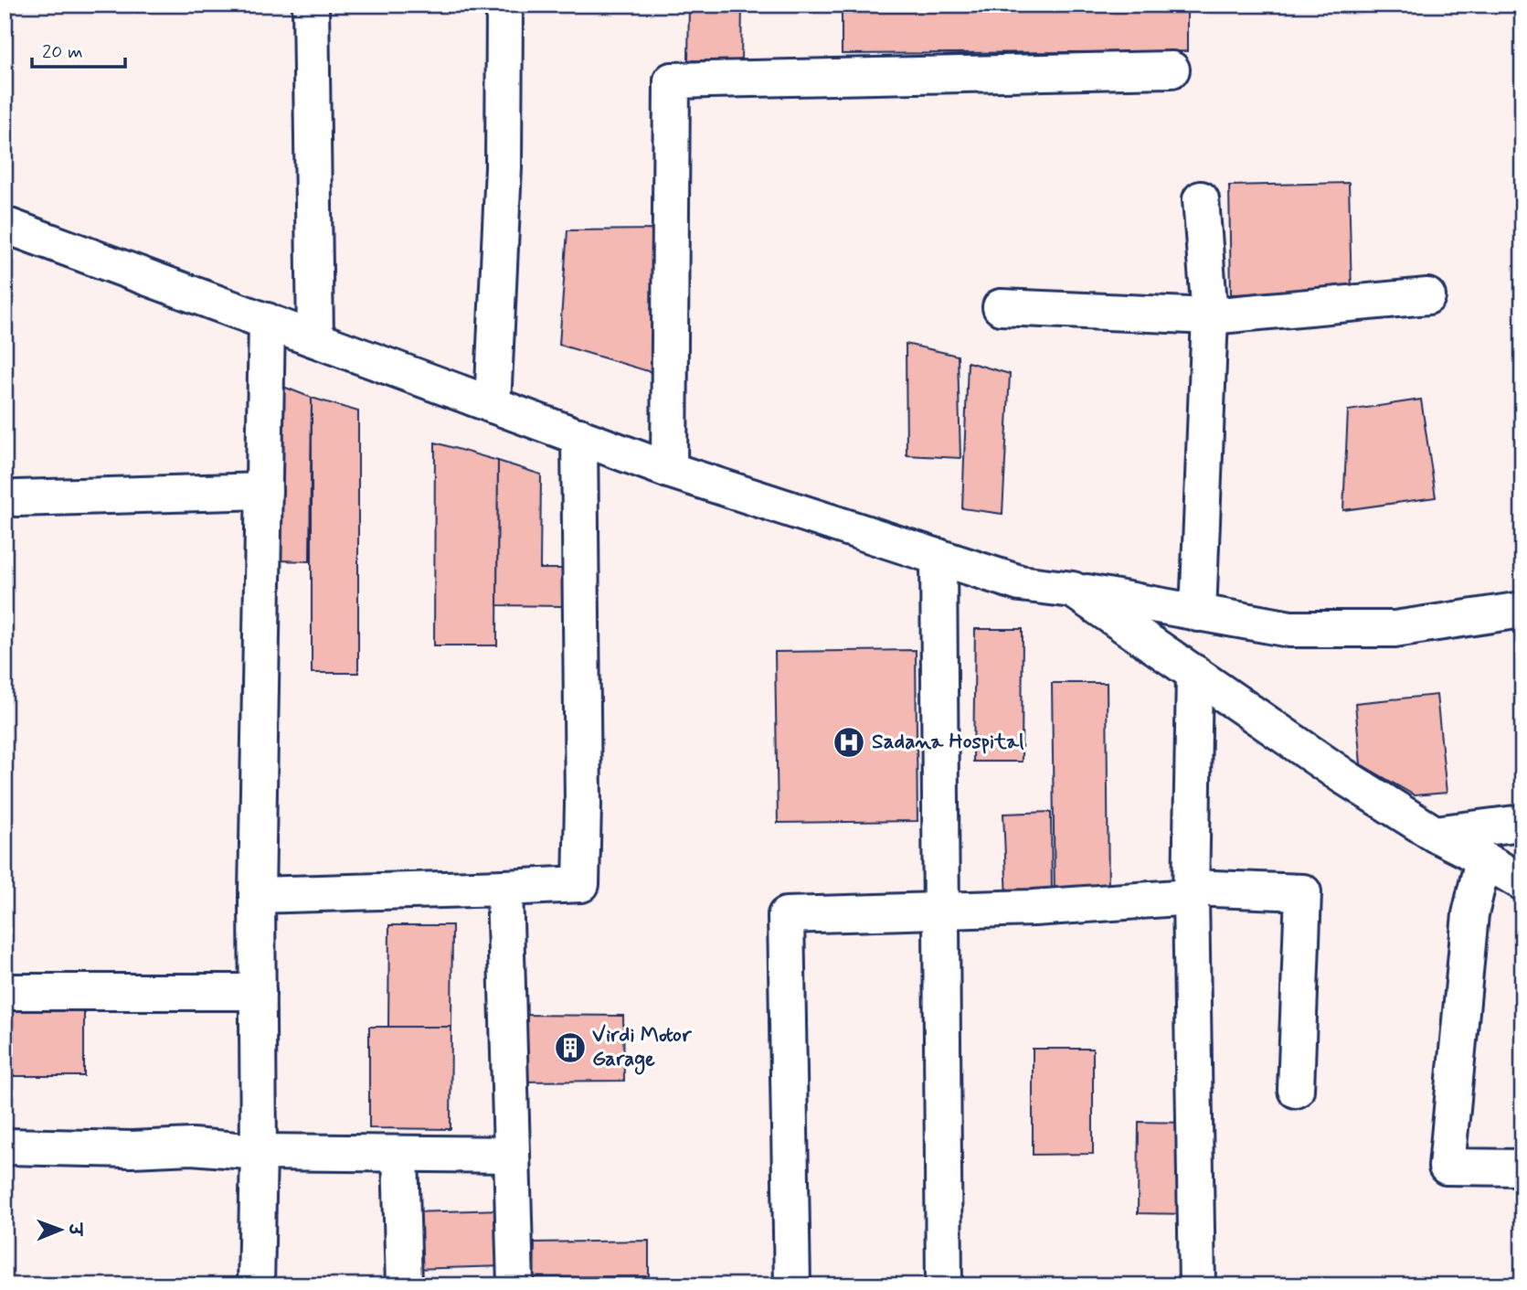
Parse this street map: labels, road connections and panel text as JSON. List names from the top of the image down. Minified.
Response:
{"places":{"hospital":["Sadana Hospital"],"building":["Virdi Motor Garage"]},"scale_bar":"20 m","north":"right"}
